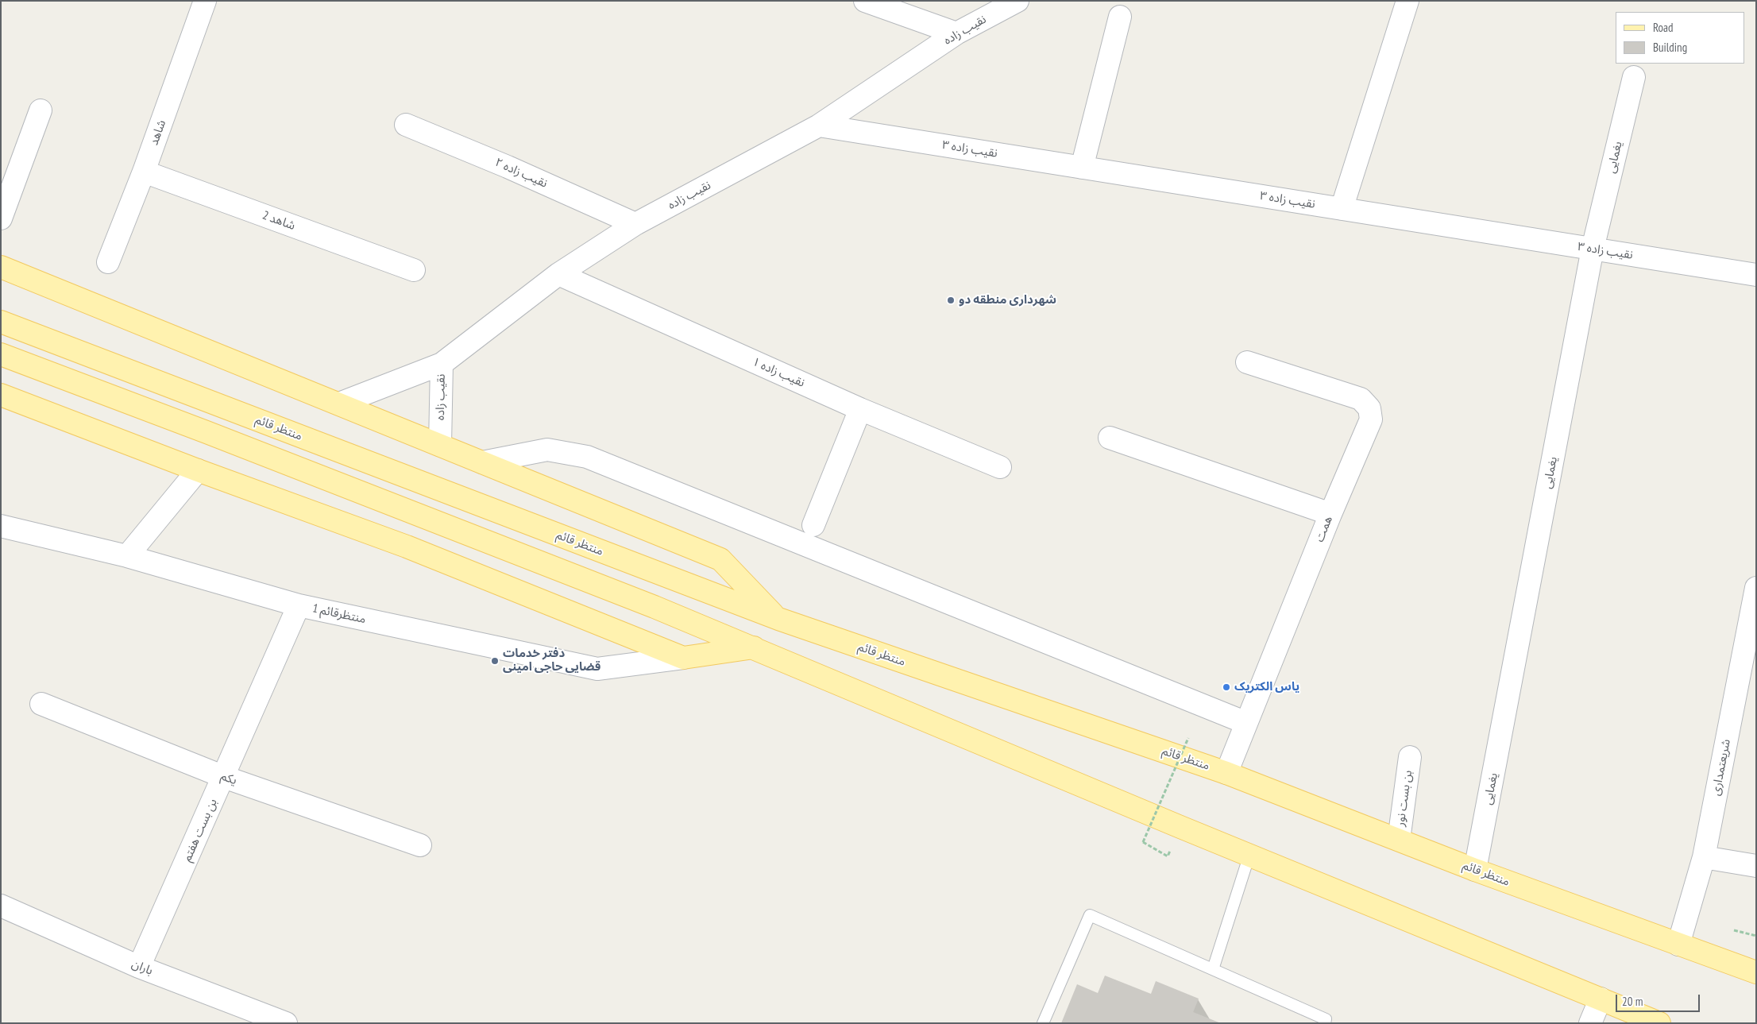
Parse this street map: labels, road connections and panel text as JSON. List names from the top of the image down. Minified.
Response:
{"streets":{"main road":["منتظر قائم"],"street":["نقیب زاده","شاهد","نقیب زاده ۳","یغمایی","نقیب زاده ۲","شاهد 2","نقیب زاده ۱","همت","منتظرقائم 1","شریعتمداری","یکم","بن بست نور","بن بست هفتم","باران"]},"crossings":[["نقیب زاده","نقیب زاده ۳"],["نقیب زاده","نقیب زاده ۲"],["نقیب زاده","نقیب زاده ۱"],["شاهد","شاهد 2"],["نقیب زاده ۳","یغمایی"],["یغمایی","منتظر قائم"],["منتظر قائم","همت"],["منتظر قائم","شریعتمداری"],["منتظر قائم","بن بست نور"],["منتظرقائم 1","بن بست هفتم"],["یکم","بن بست هفتم"],["بن بست هفتم","باران"]],"places":["شهرداری منطقه دو","دفتر خدمات قضایی حاجی امینی","یاس الکتریک"],"legend":["Road","Building"],"scale_bar":"20 m"}
